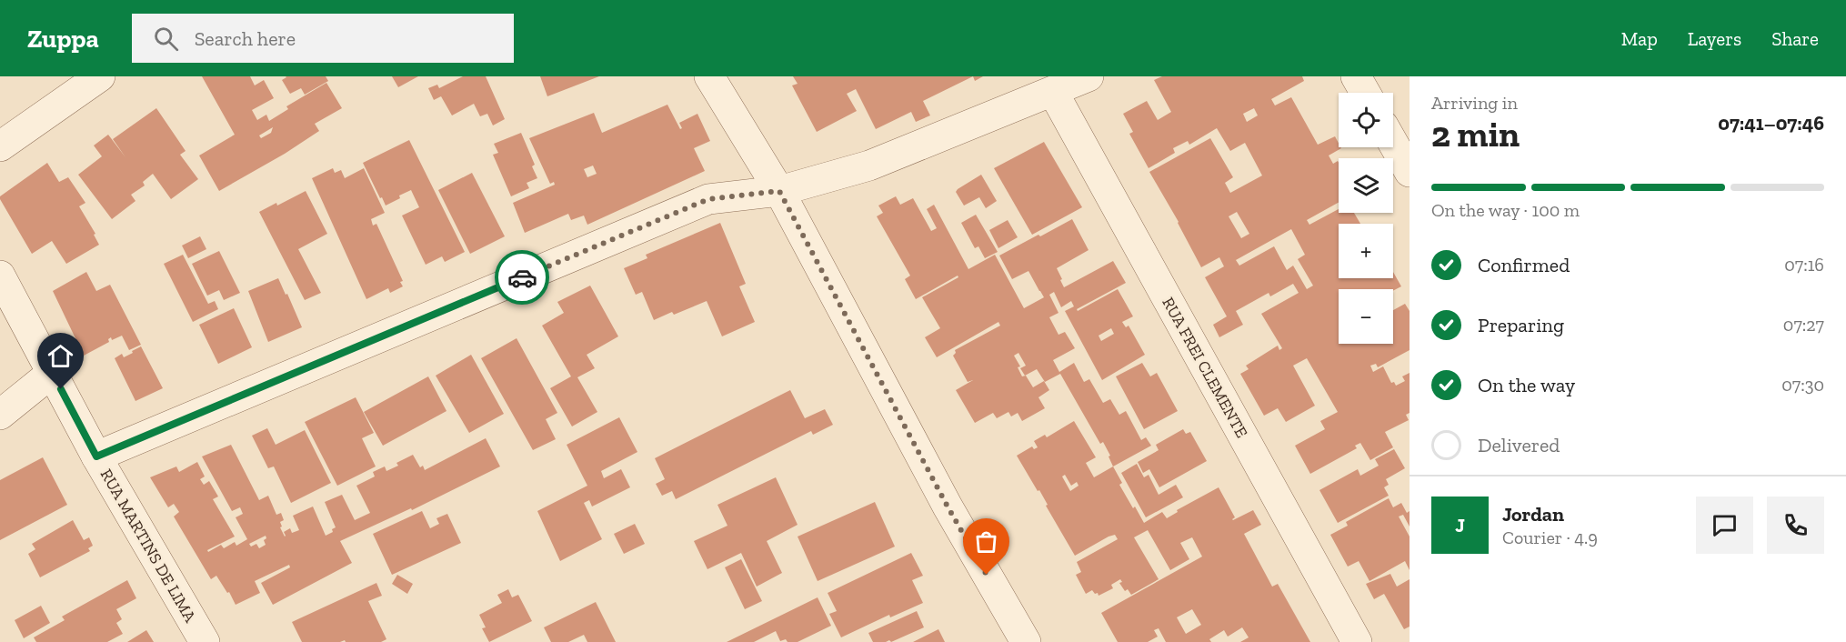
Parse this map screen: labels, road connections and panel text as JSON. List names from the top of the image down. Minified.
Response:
{"streets":{"street":["RUA FREI CLEMENTE","RUA MARTINS DE LIMA"]},"page":{"header":"Zuppa","search":"Search here","nav":["Map","Layers","Share"],"heading":["2 min","Arriving in","07:41–07:46"],"panel":["Jordan","Courier · 4.9"],"map_buttons":["+","−"],"bar":"On the way · 100 m","list":[["Confirmed","07:16"],["Preparing","07:27"],["On the way","07:30"],"Delivered"],"round":"J"}}
